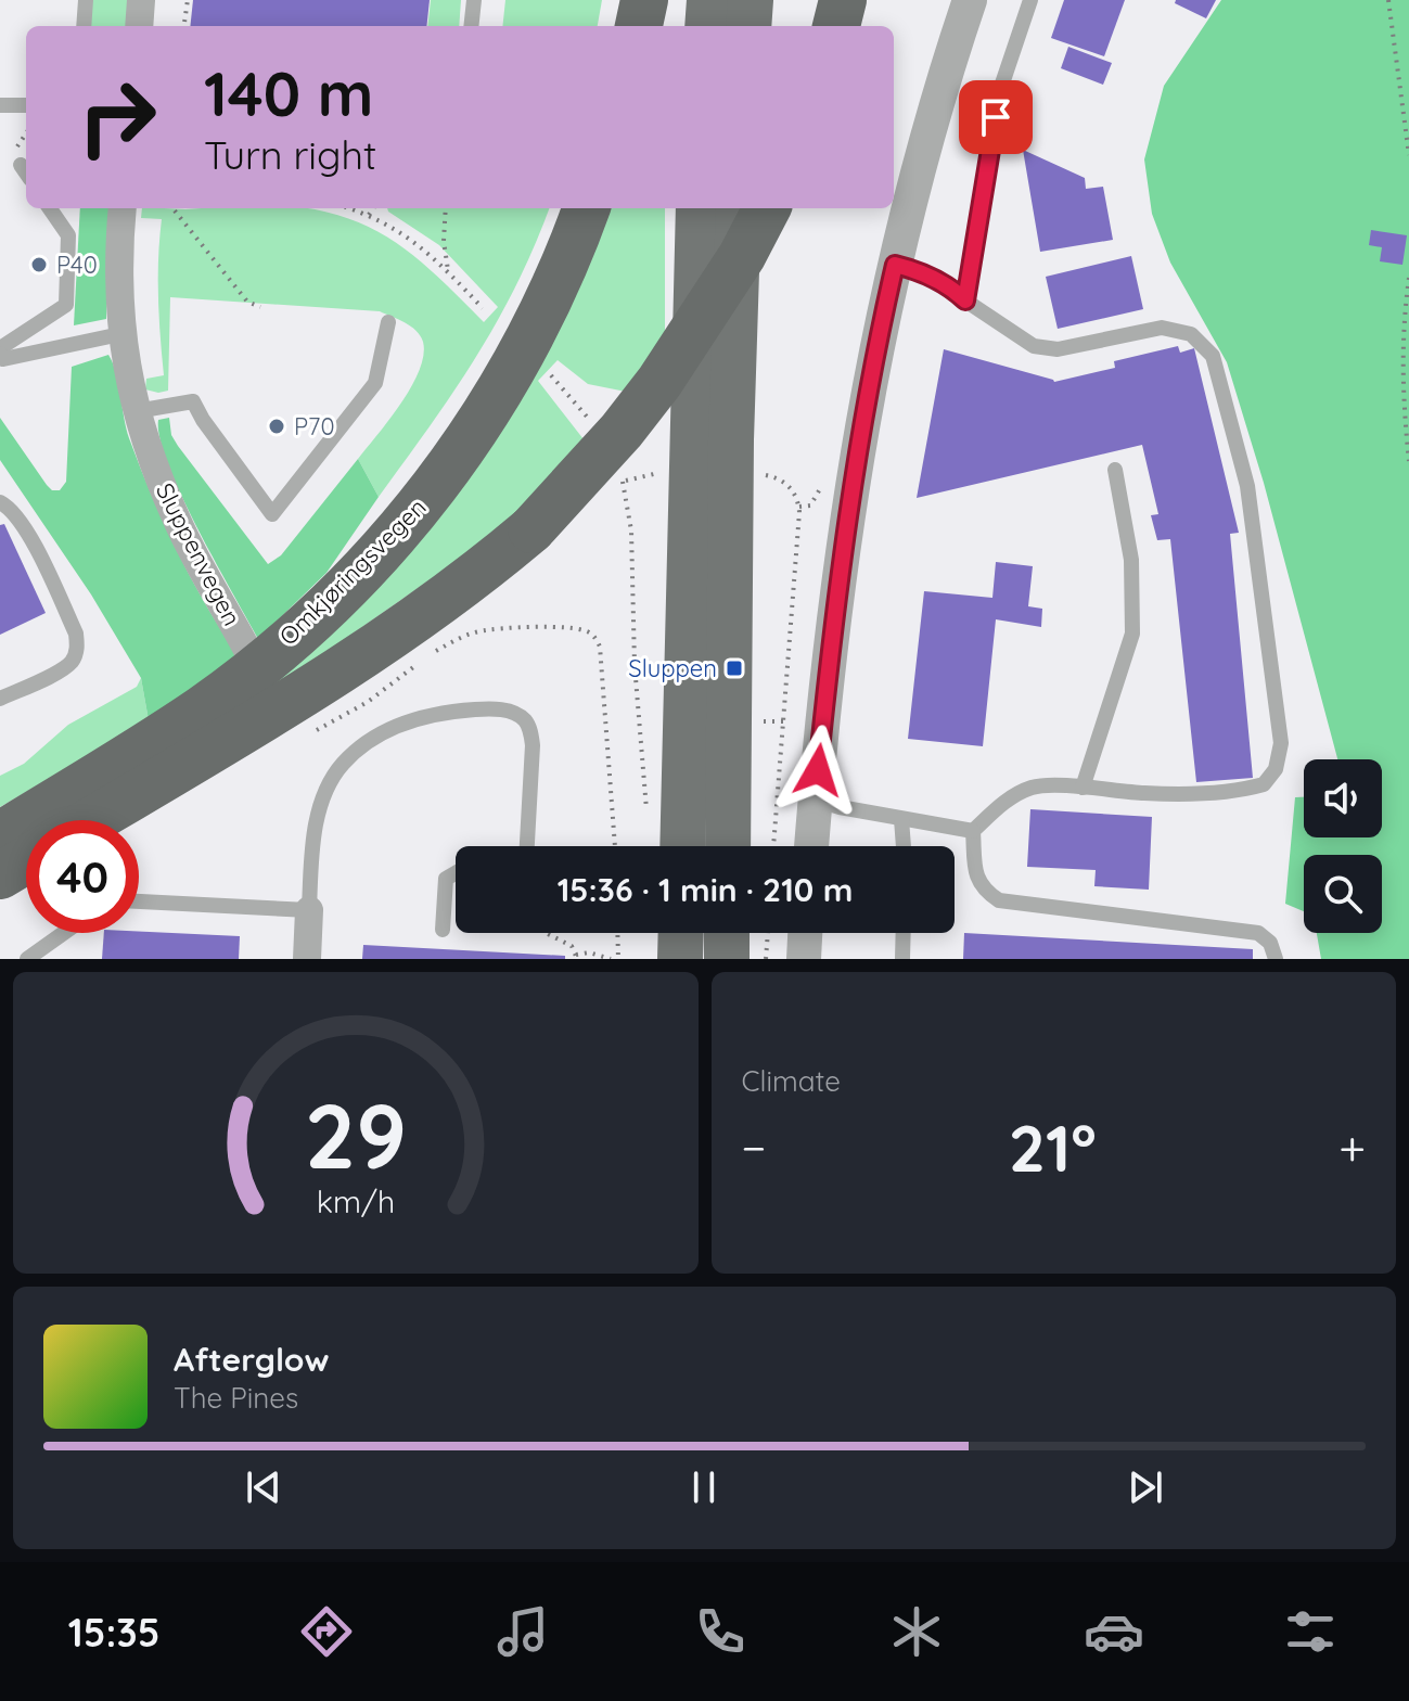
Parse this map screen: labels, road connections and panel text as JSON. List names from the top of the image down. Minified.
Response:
{"streets":{"highway":["Omkjøringsvegen"],"street":["Sluppenvegen"]},"places":{"other":["P40","P70"],"transit":["Sluppen"]},"page":{"turn":["140 m","Turn right"],"limit":"40","trip":"15:36 · 1 min · 210 m","tile":"Climate","heat":["−","21°","+"],"song":["Afterglow","The Pines"],"tabs":"15:35","gauge":["29","km/h"]}}
